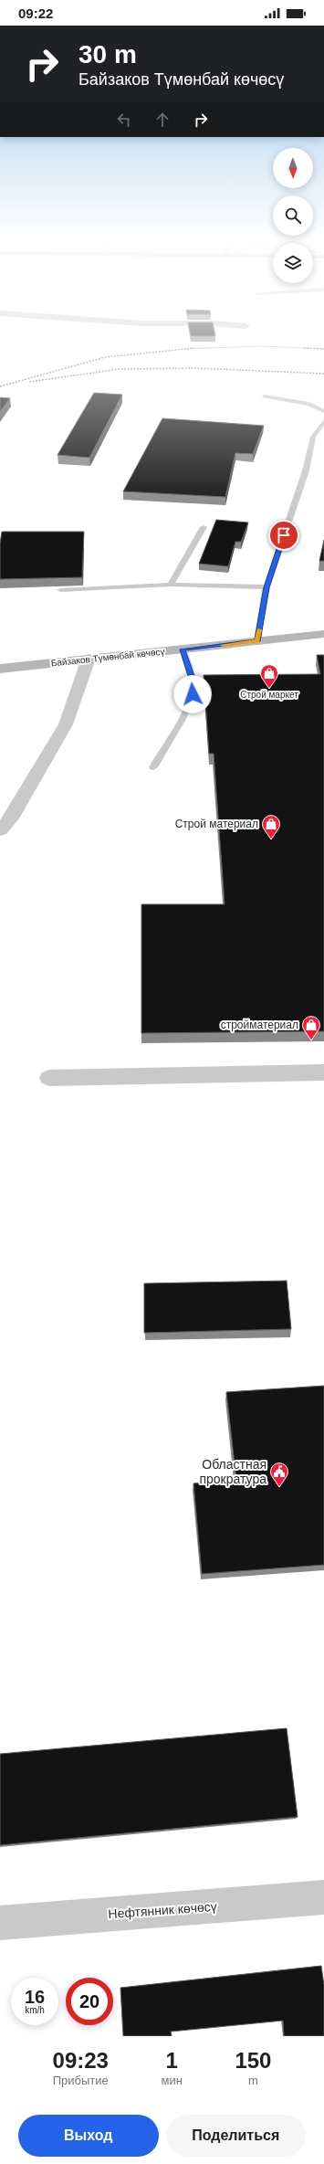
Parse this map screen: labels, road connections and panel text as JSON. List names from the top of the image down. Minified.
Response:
{"streets":{"main road":["Байзаков Түмөнбай көчөсү"],"street":["Нефтянник көчөсү"]},"places":{"shop":["Строй маркет","Строй материал","стройматериал"],"public building":["Областная прократура"]},"north":"bottom","page":{"status":"09:22","turn":["30 m","Байзаков Түмөнбай көчөсү"],"speed":"16 km/h","limit":"20","eta":["09:23","Прибытие","1","мин","150","m"],"buttons":["Выход","Поделиться"]}}
